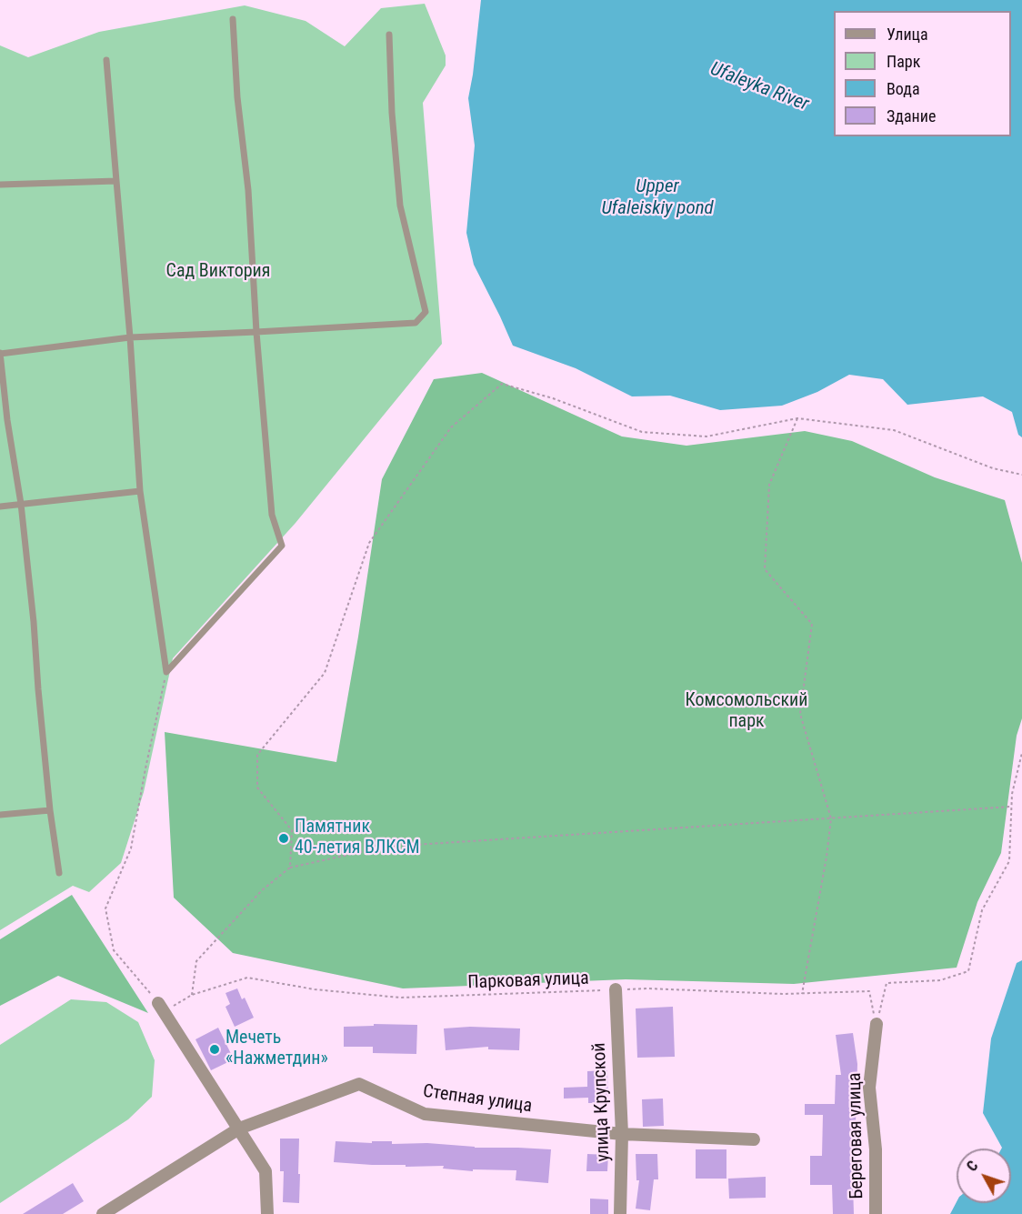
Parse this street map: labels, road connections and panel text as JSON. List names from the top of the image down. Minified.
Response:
{"streets":{"street":["Степная улица","улица Крупской","Береговая улица"],"path":["Парковая улица"]},"crossings":[["Парковая улица","улица Крупской"],["Парковая улица","Береговая улица"],["Степная улица","улица Крупской"]],"water":["Ufaleyka River","Upper Ufaleiskiy pond"],"parks":["Сад Виктория","Комсомольский парк"],"places":["Памятник 40-летия ВЛКСМ","Мечеть «Нажметдин»"],"legend":["Улица","Парк","Вода","Здание"],"north":"top left"}
